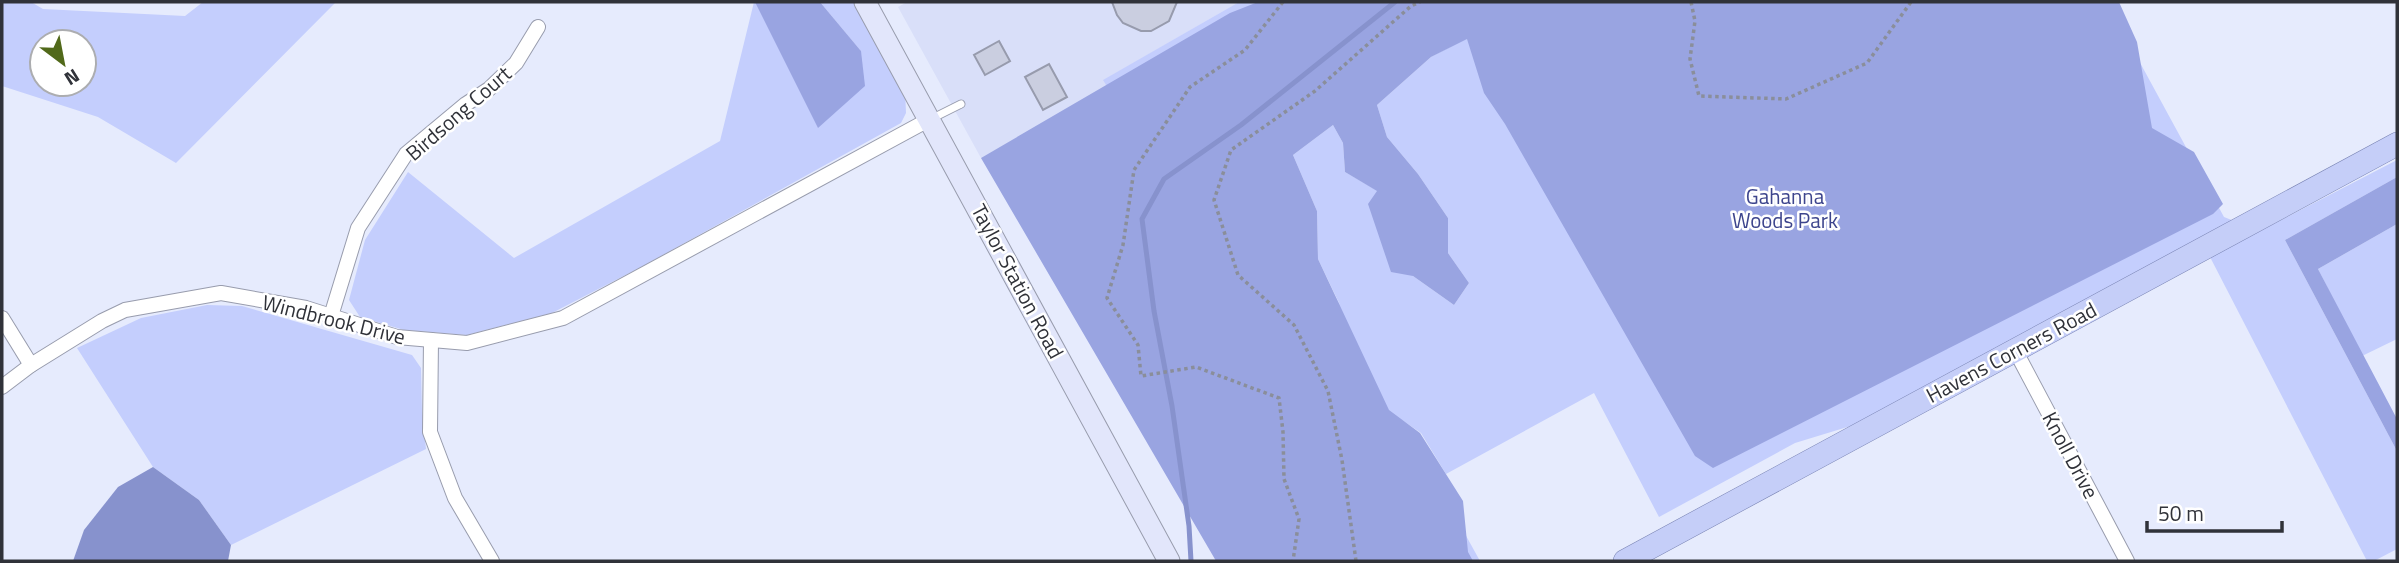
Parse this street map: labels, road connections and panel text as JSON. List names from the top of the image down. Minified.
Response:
{"streets":{"main road":["Taylor Station Road","Havens Corners Road"],"street":["Birdsong Court","Windbrook Drive","Knoll Drive"]},"crossings":[["Birdsong Court","Windbrook Drive"],["Taylor Station Road","Windbrook Drive"],["Havens Corners Road","Knoll Drive"]],"parks":["Gahanna Woods Park"],"scale_bar":"50 m","north":"bottom right"}
